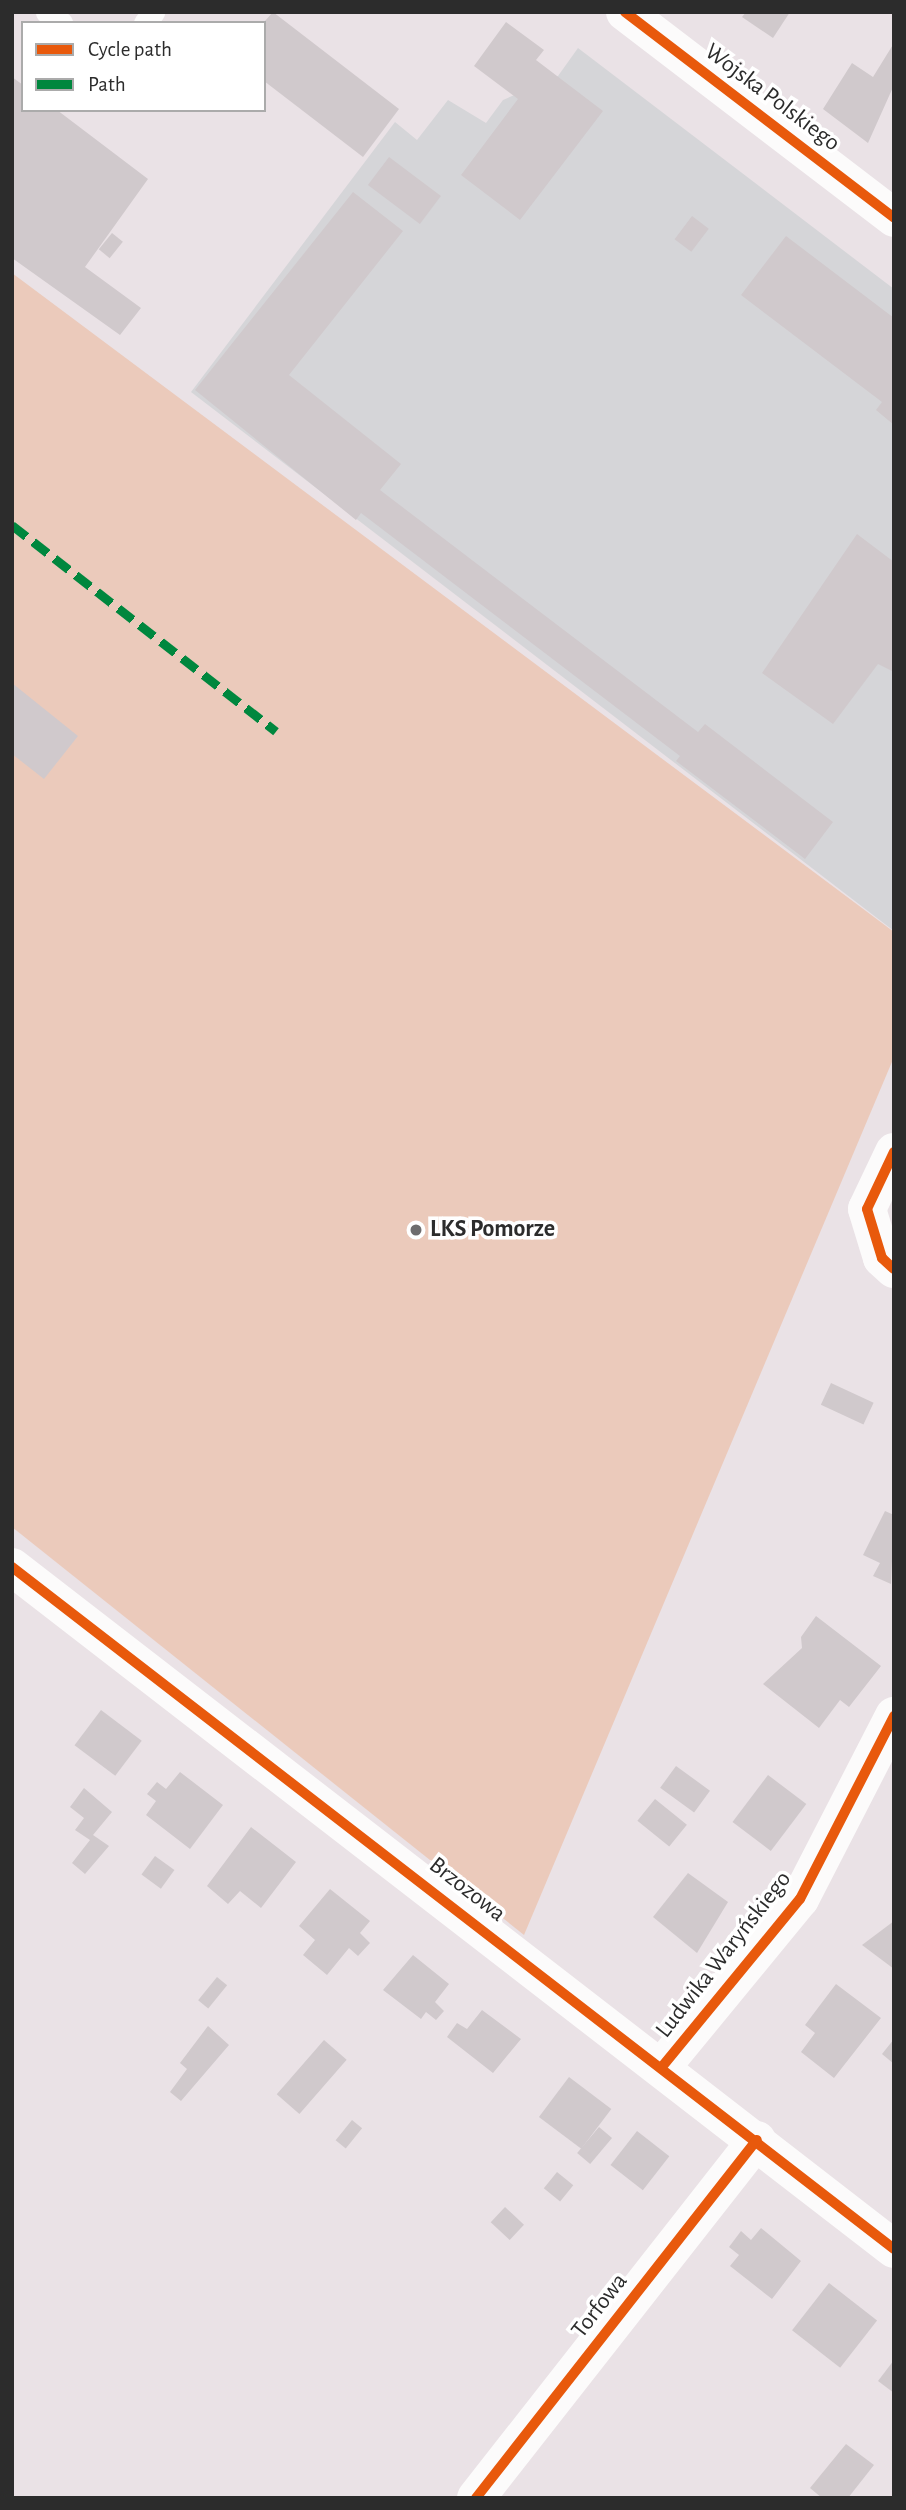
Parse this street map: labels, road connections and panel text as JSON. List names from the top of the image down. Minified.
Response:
{"streets":{"street":["Wojska Polskiego","Brzozowa","Ludwika Waryńskiego","Torfowa"]},"crossings":[["Brzozowa","Ludwika Waryńskiego"],["Brzozowa","Torfowa"]],"places":["LKS Pomorze"],"legend":["Cycle path","Path"]}
